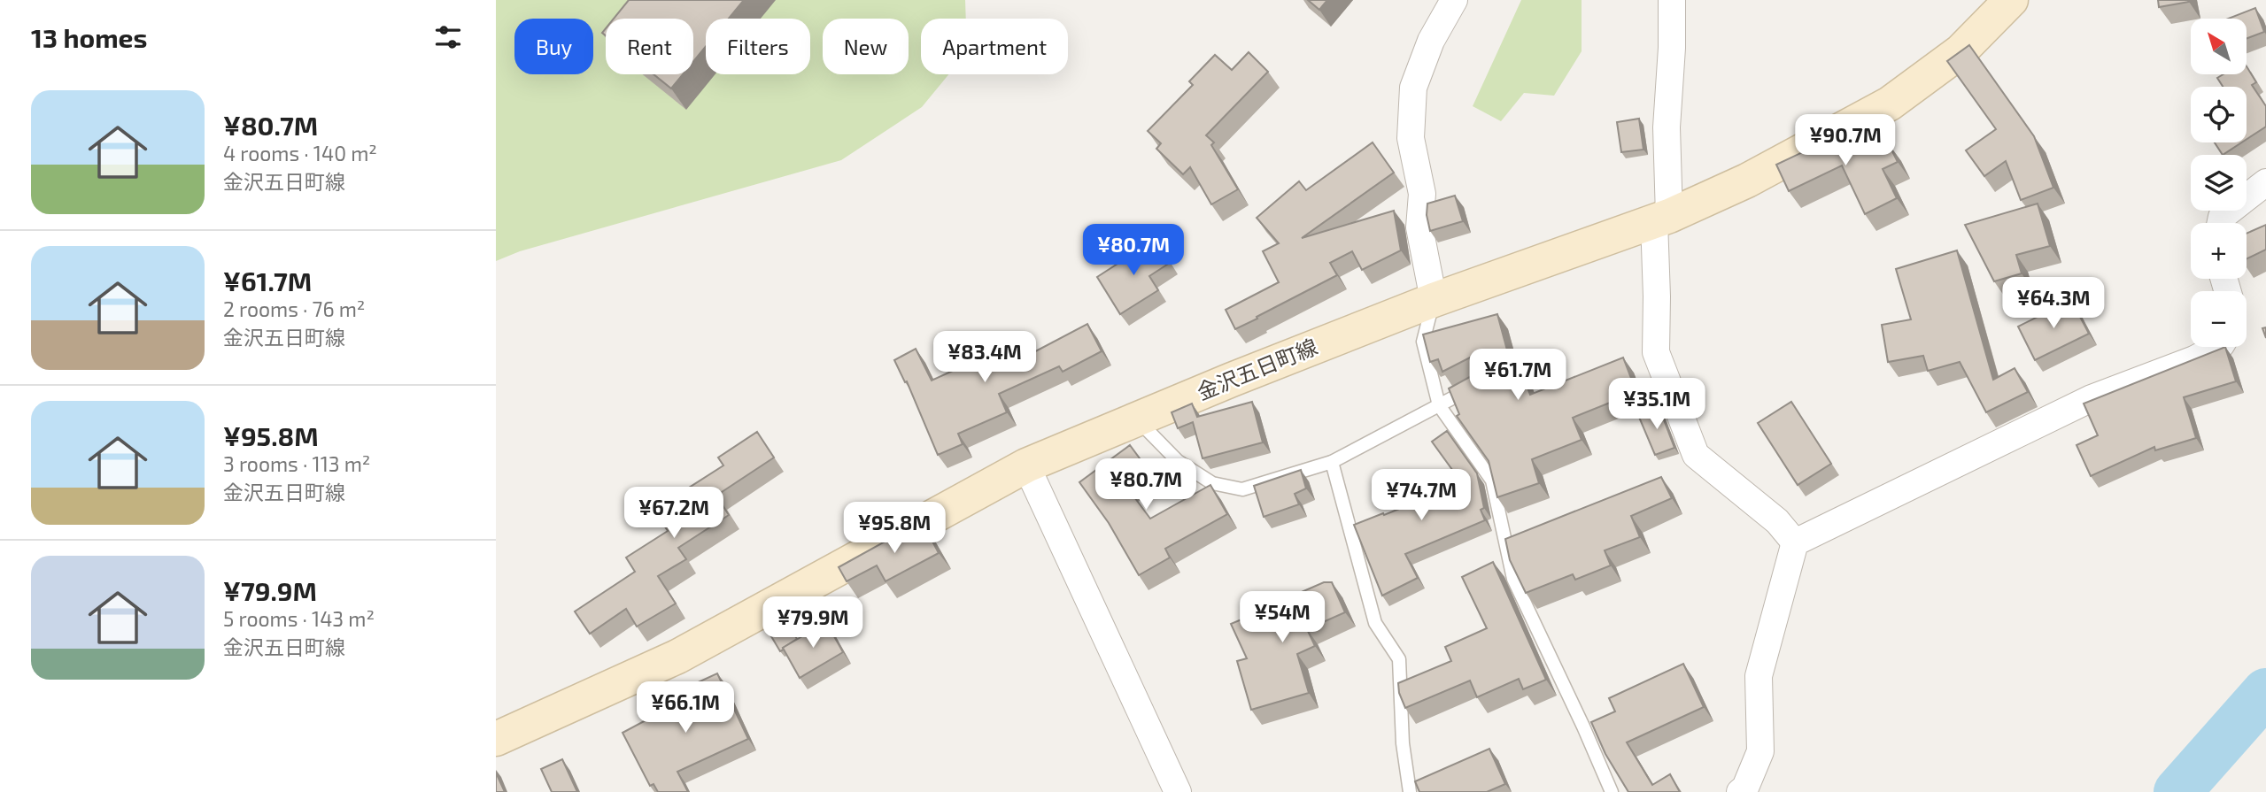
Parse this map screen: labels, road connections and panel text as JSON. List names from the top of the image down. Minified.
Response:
{"streets":{"main road":["金沢五日町線"]},"north":"top left","page":{"heading":"13 homes","map_buttons":["+","−"],"chip":["Buy","Rent","Filters","New","Apartment"],"list":[{"name":"¥80.7M","note":"4 rooms · 140 m² · 金沢五日町線"},{"name":"¥61.7M","note":"2 rooms · 76 m² · 金沢五日町線"},{"name":"¥95.8M","note":"3 rooms · 113 m² · 金沢五日町線"},{"name":"¥79.9M","note":"5 rooms · 143 m² · 金沢五日町線"}],"price":["¥90.7M","¥80.7M","¥64.3M","¥83.4M","¥61.7M","¥35.1M","¥80.7M","¥74.7M","¥67.2M","¥95.8M","¥54M","¥79.9M","¥66.1M"]}}
